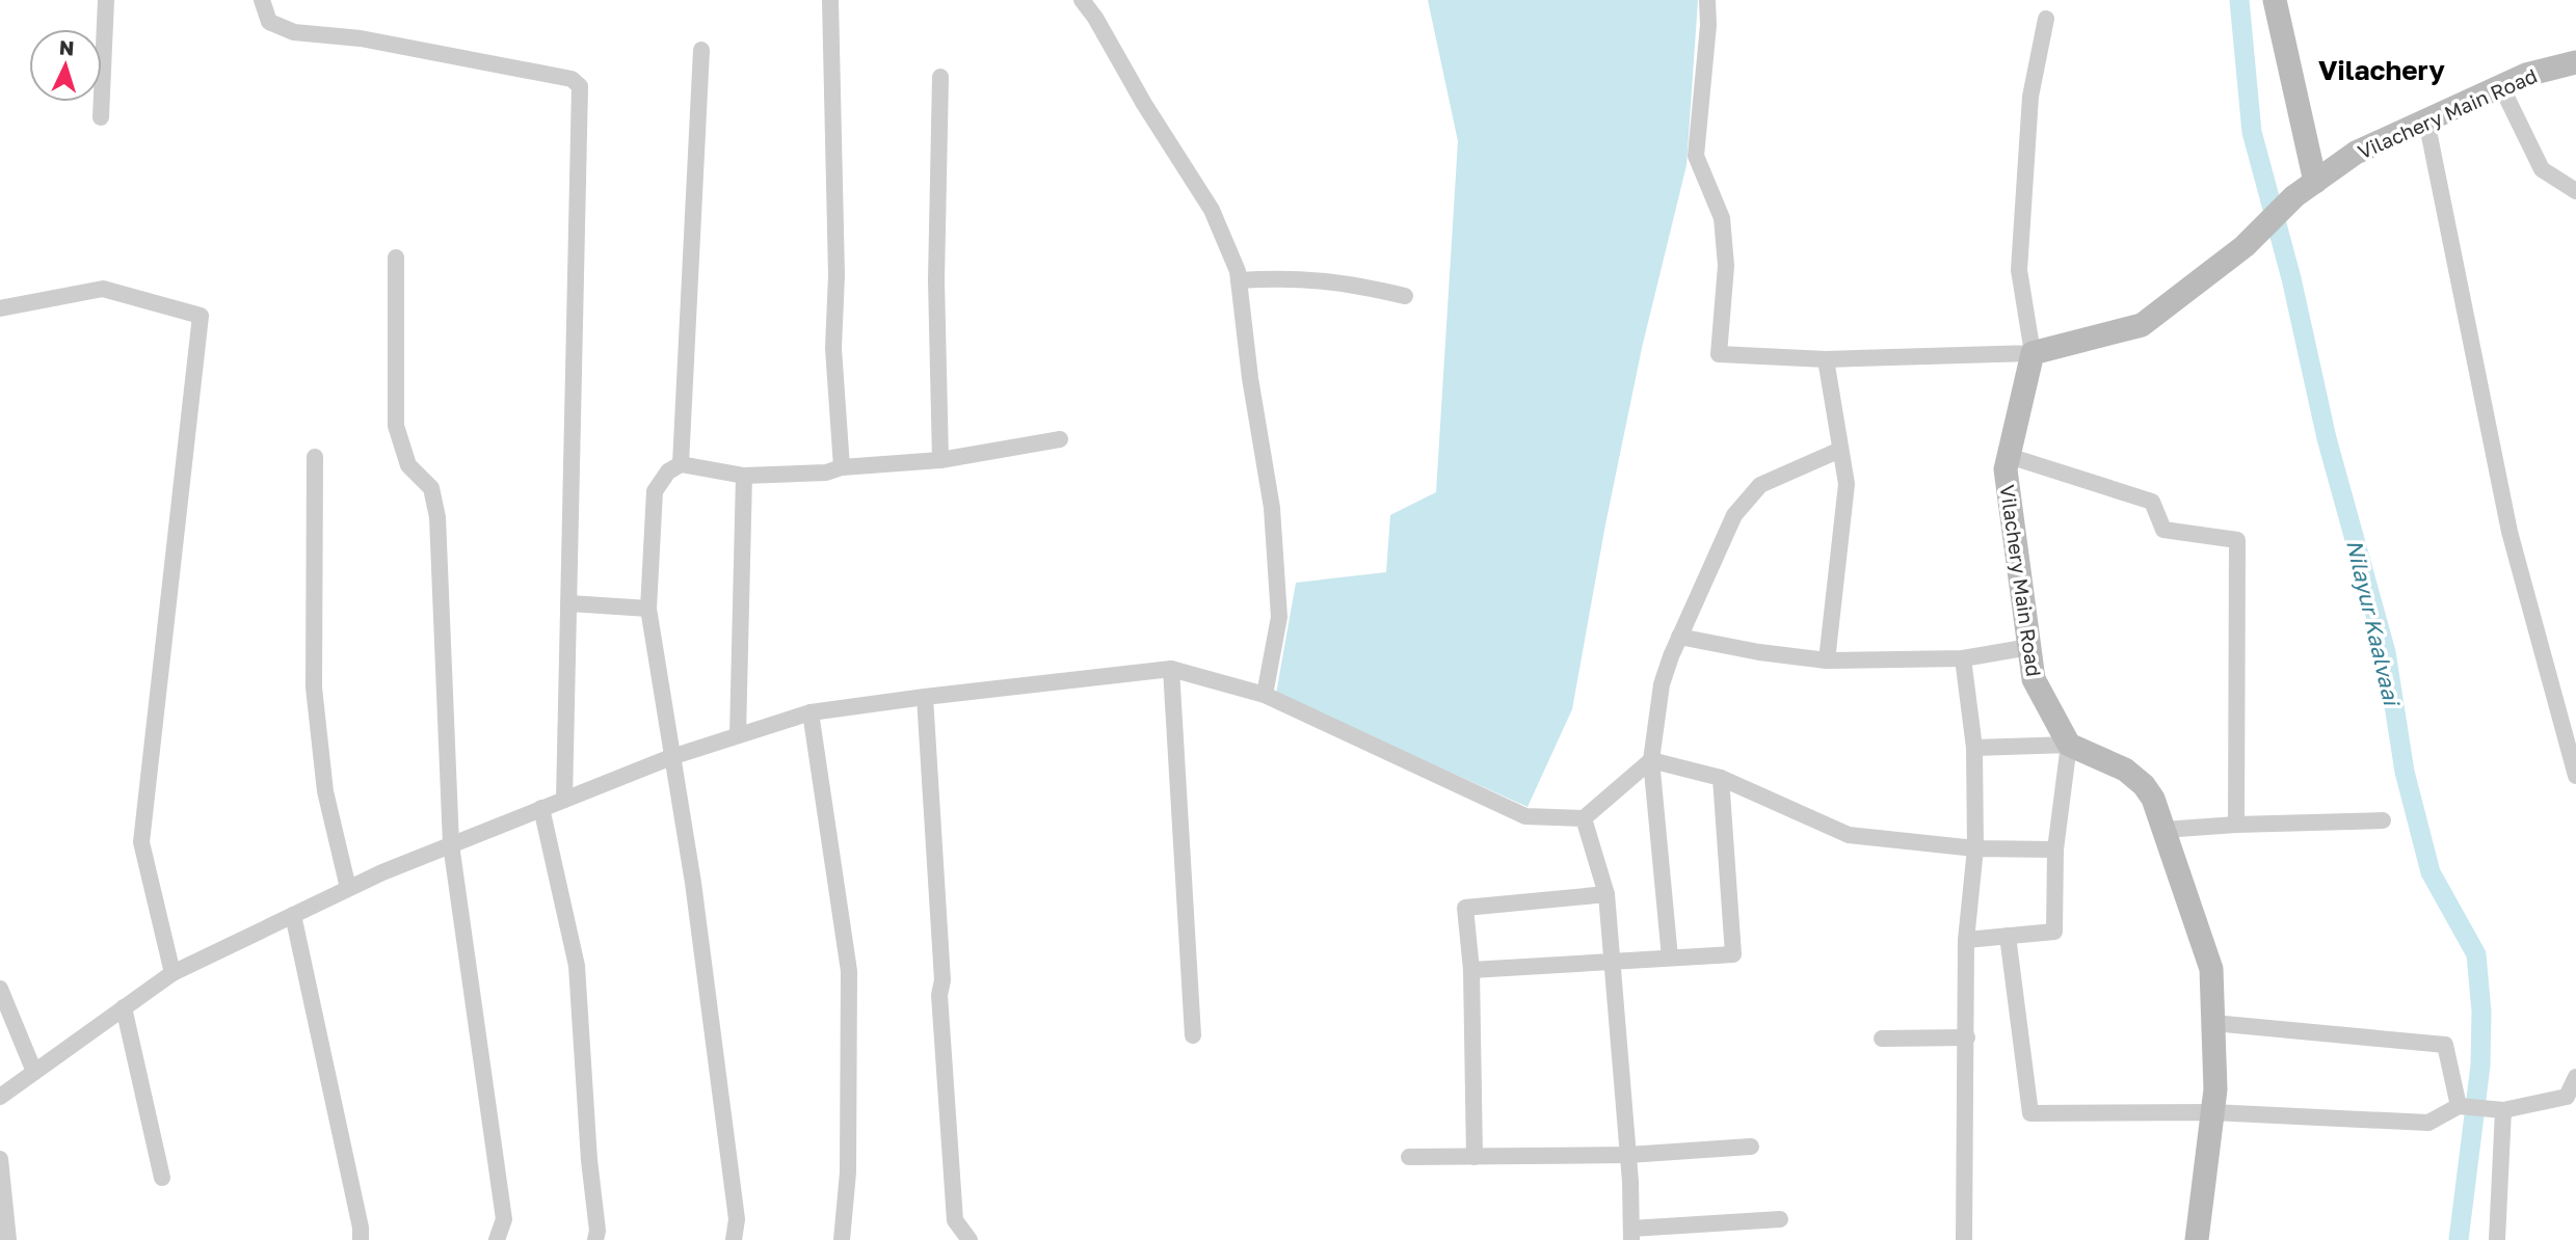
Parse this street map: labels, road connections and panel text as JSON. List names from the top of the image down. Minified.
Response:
{"streets":{"main road":["Vilachery Main Road"]},"districts":["Vilachery"],"water":["Nilayur Kaalvaai"],"north":"top"}
